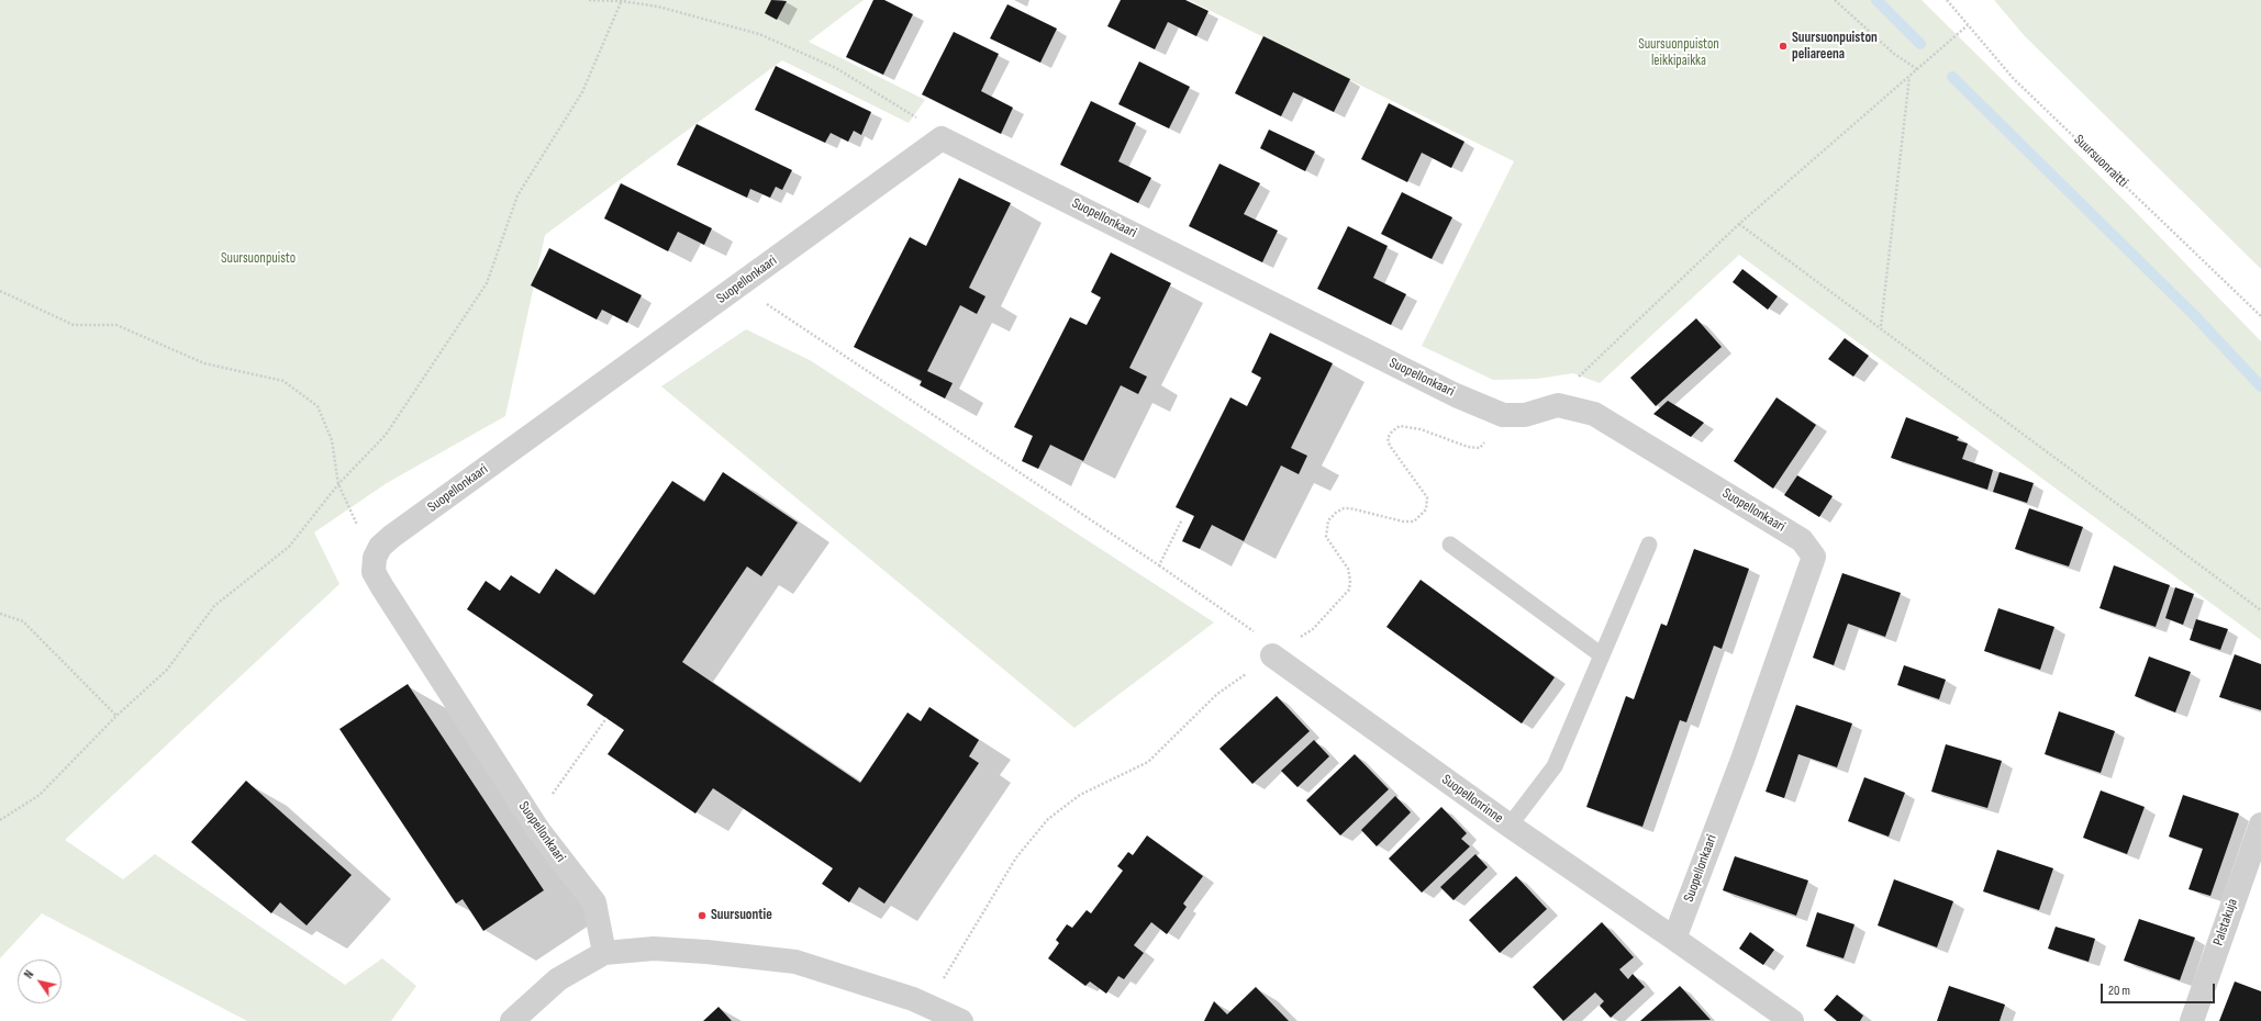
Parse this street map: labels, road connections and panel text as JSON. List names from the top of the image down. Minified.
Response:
{"streets":{"street":["Suopellonkaari","Suopellonrinne","Palstakuja"],"path":["Suursuonraitti"]},"crossings":[["Suopellonkaari","Suopellonrinne"]],"parks":["Suursuonpuiston leikkipaikka","Suursuonpuisto"],"places":["Suursuonpuiston peliareena","Suursuontie"],"scale_bar":"20 m","north":"top left"}
